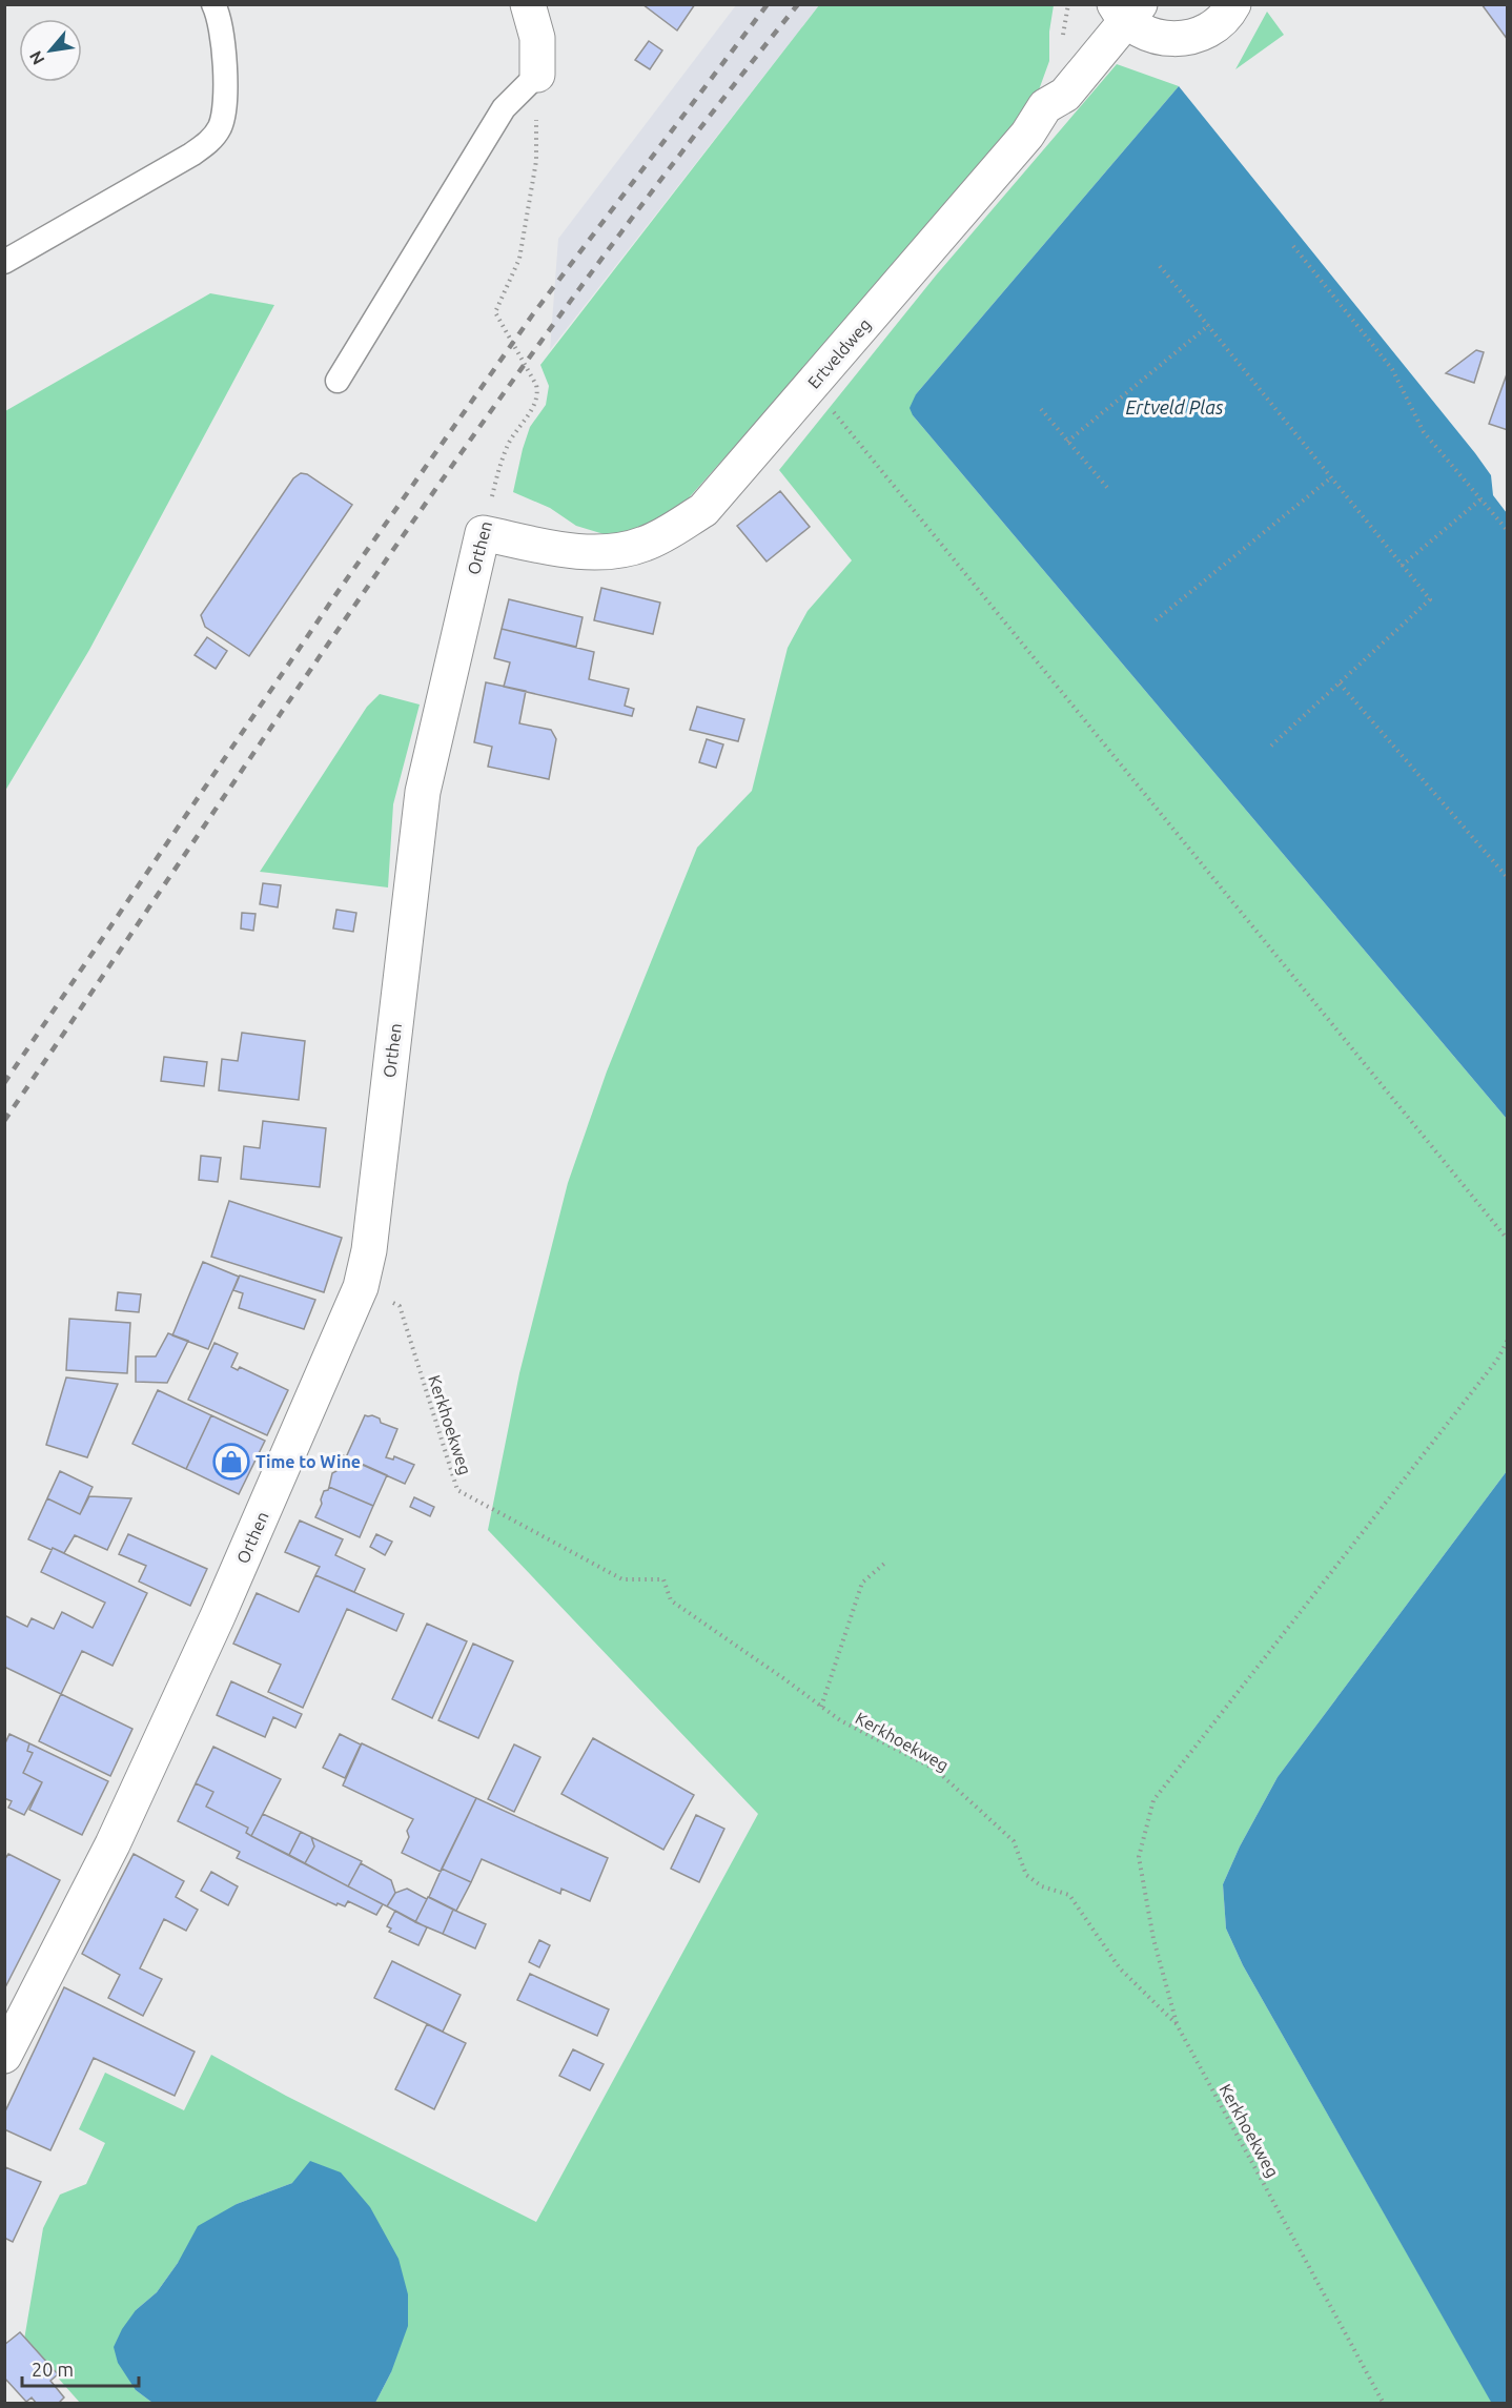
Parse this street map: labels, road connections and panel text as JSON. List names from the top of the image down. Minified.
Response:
{"streets":{"street":["Ertveldweg","Orthen"],"path":["Kerkhoekweg"]},"crossings":[["Ertveldweg","Orthen"],["Orthen","Kerkhoekweg"]],"water":["Ertveld Plas"],"places":{"shop":["Time to Wine"]},"scale_bar":"20 m","north":"bottom left"}
